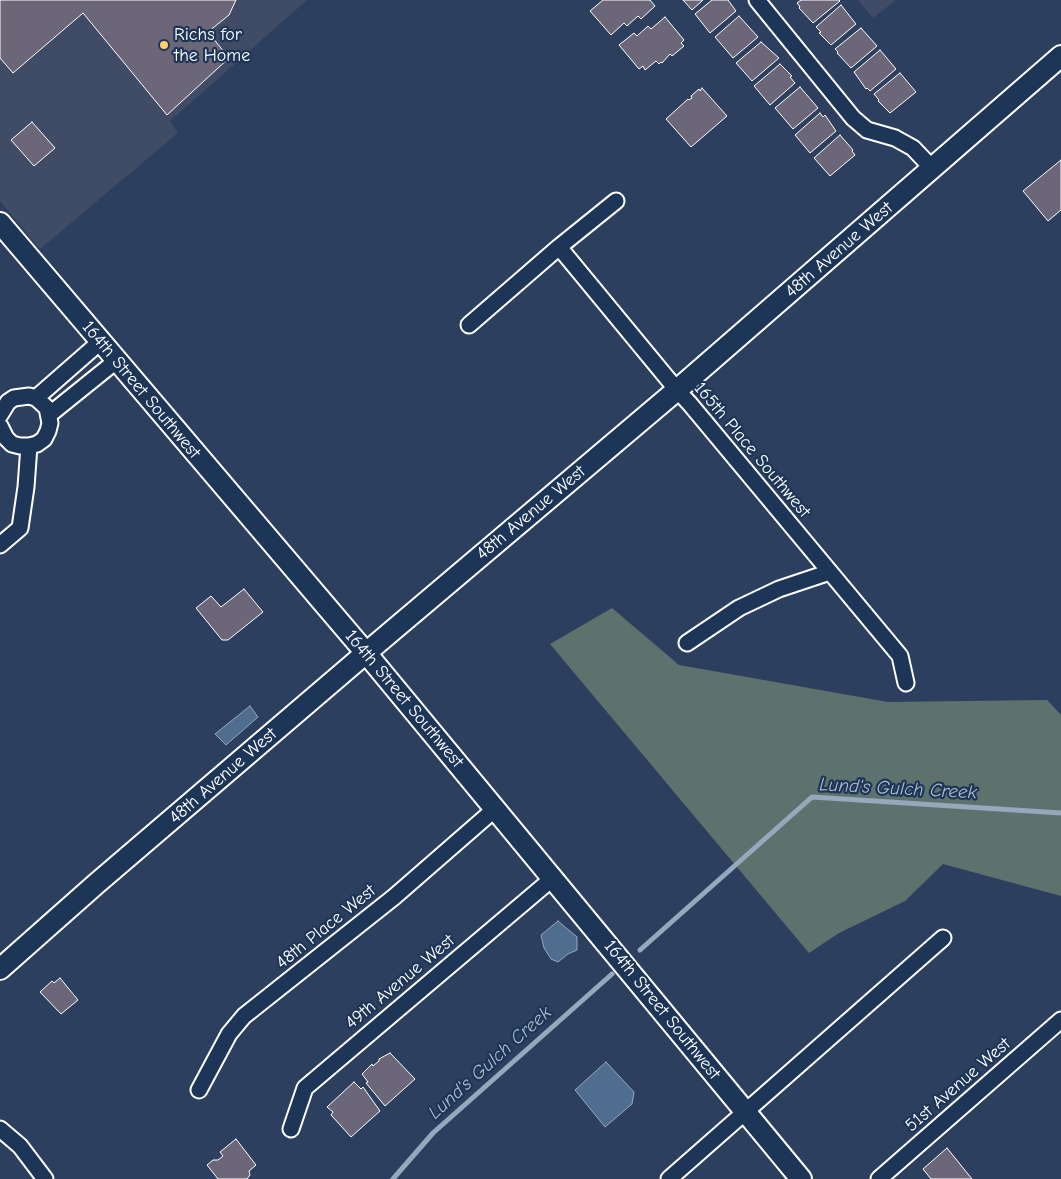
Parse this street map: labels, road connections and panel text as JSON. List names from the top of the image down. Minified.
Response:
{"streets":{"street":["48th Avenue West","164th Street Southwest","165th Place Southwest","48th Place West","49th Avenue West","51st Avenue West"]},"crossings":[["48th Avenue West","164th Street Southwest"],["48th Avenue West","165th Place Southwest"],["164th Street Southwest","48th Place West"],["164th Street Southwest","49th Avenue West"]],"water":["Lund's Gulch Creek"],"places":["Richs for the Home"]}
